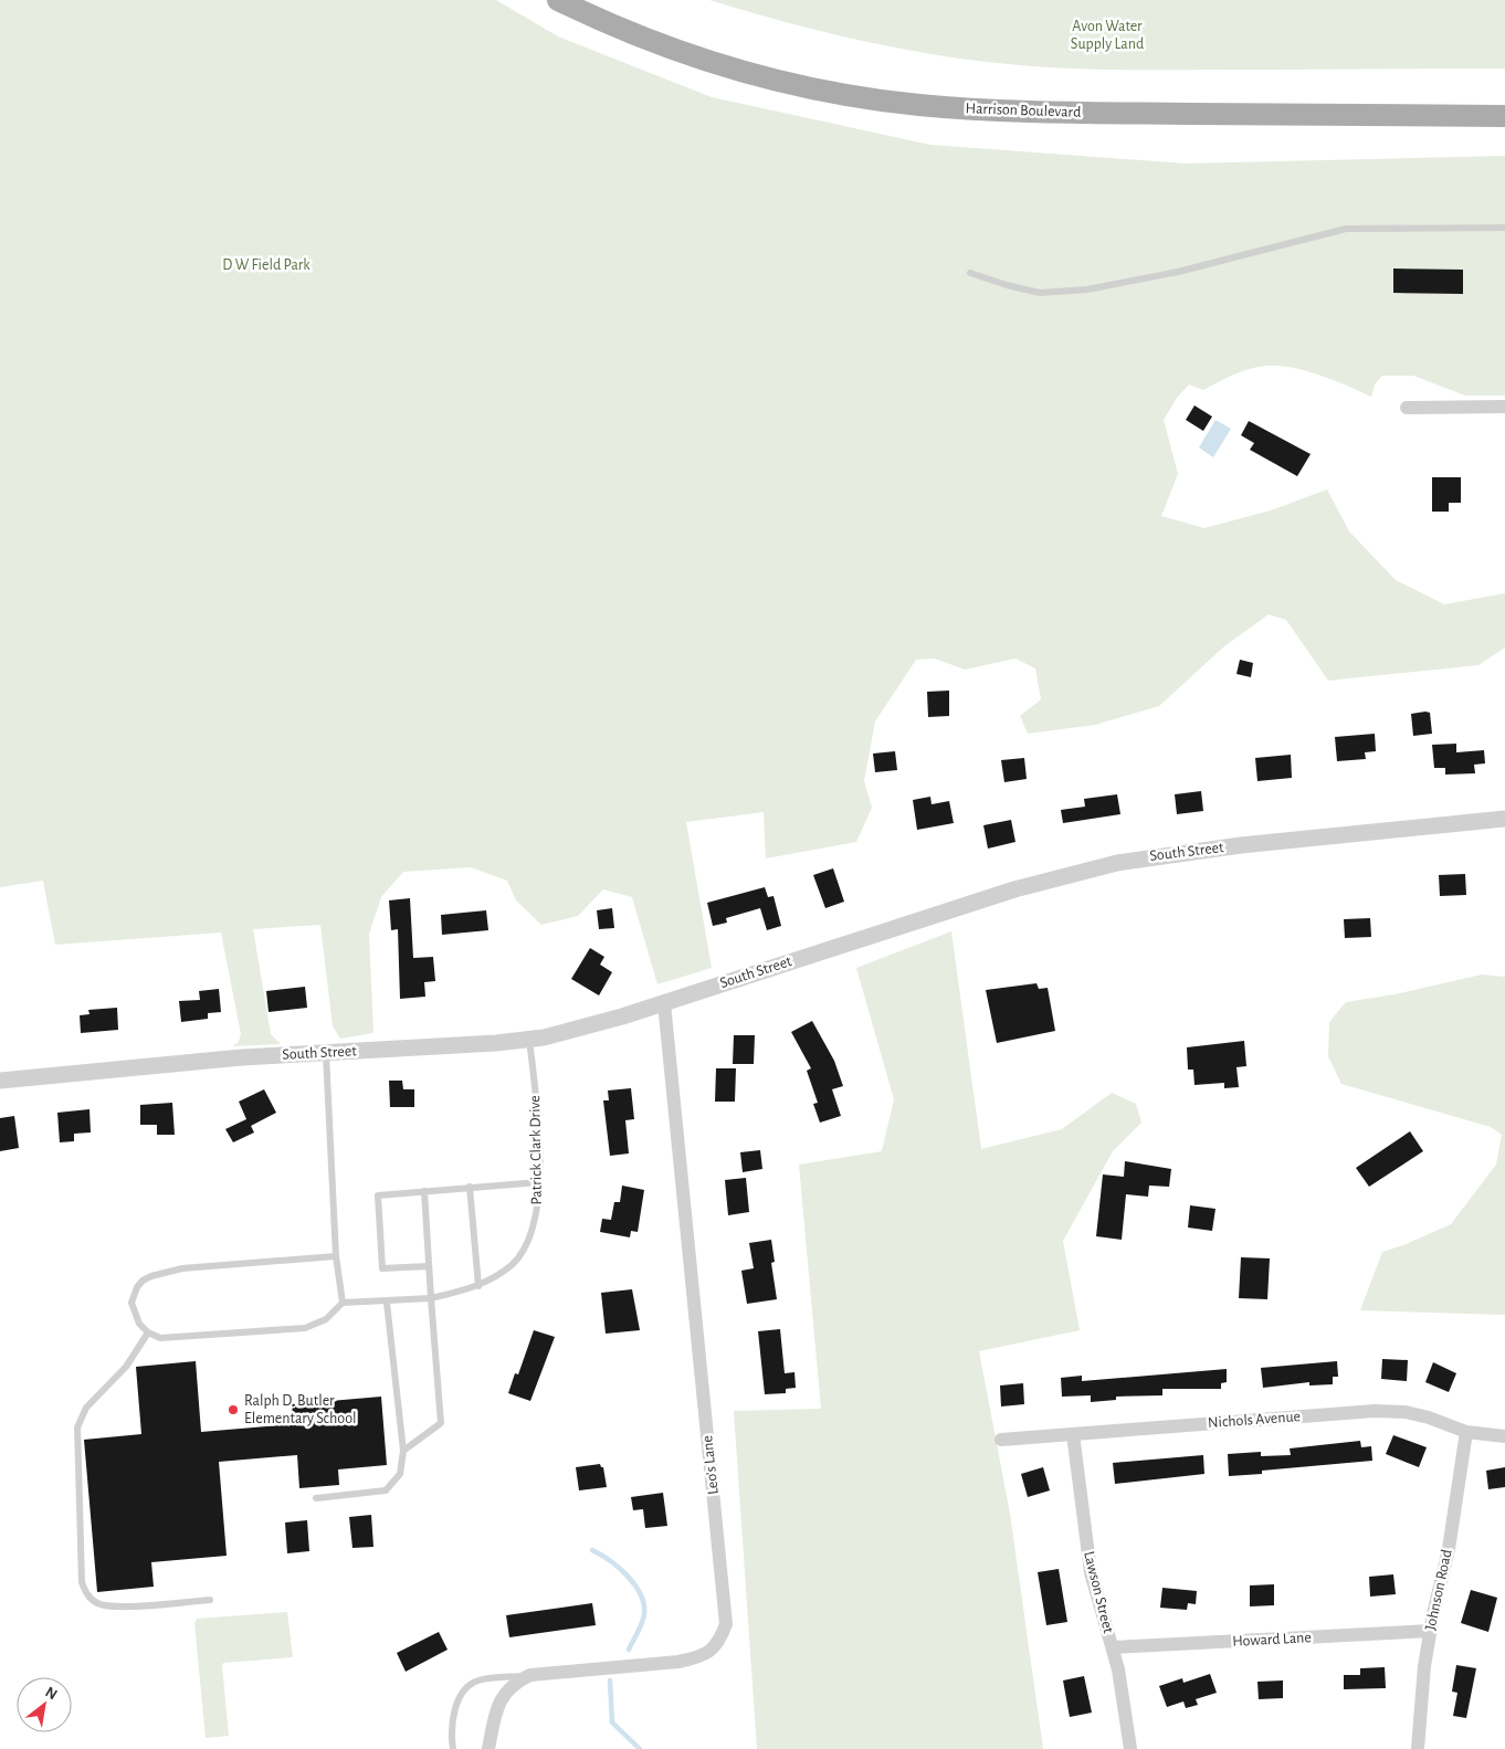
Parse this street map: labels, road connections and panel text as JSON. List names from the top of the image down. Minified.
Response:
{"streets":{"main road":["Harrison Boulevard"],"street":["South Street","Nichols Avenue","Leo's Lane","Johnson Road","Lawson Street","Howard Lane"],"lane":["Patrick Clark Drive"]},"crossings":[["South Street","Patrick Clark Drive"],["South Street","Leo's Lane"],["Nichols Avenue","Johnson Road"],["Nichols Avenue","Lawson Street"],["Johnson Road","Howard Lane"],["Lawson Street","Howard Lane"]],"parks":["Avon Water Supply Land","D W Field Park"],"places":["Ralph D. Butler Elementary School"],"north":"top right"}
